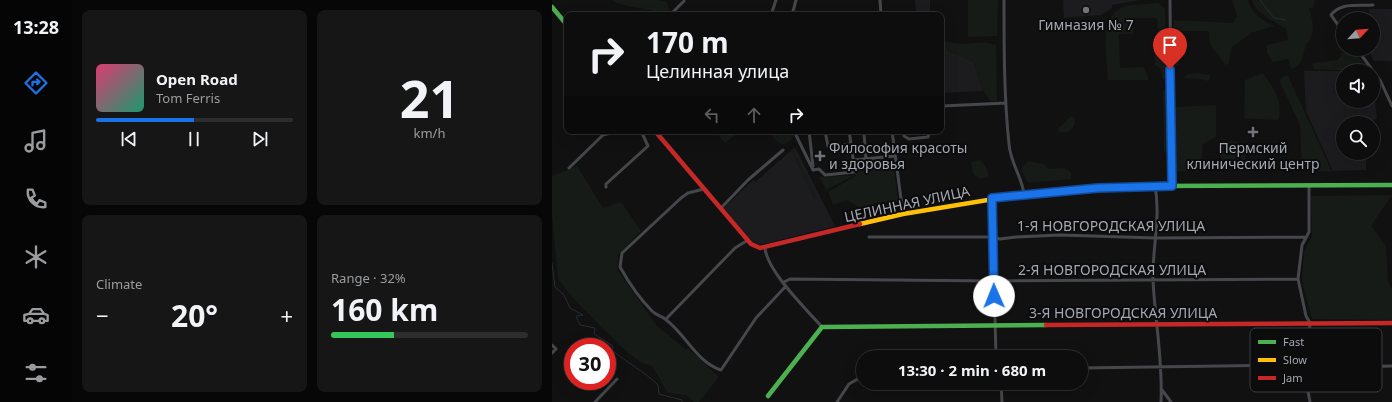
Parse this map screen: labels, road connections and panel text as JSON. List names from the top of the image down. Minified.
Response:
{"streets":{"main road":["ЦЕЛИННАЯ УЛИЦА","3-Я НОВГОРОДСКАЯ УЛИЦА"],"street":["1-Я НОВГОРОДСКАЯ УЛИЦА","2-Я НОВГОРОДСКАЯ УЛИЦА"]},"places":{"other":["Гимназия № 7"],"health":["Пермский клинический центр","Философия красоты и здоровья"]},"legend":["Fast","Slow","Jam"],"north":"top right","page":{"tabs":"13:28","tile":[["21","km/h"],"Climate",["Range · 32%","160 km"]],"turn":["170 m","Целинная улица"],"song":["Open Road","Tom Ferris"],"heat":["−","20°","+"],"limit":"30","trip":"13:30 · 2 min · 680 m"}}
